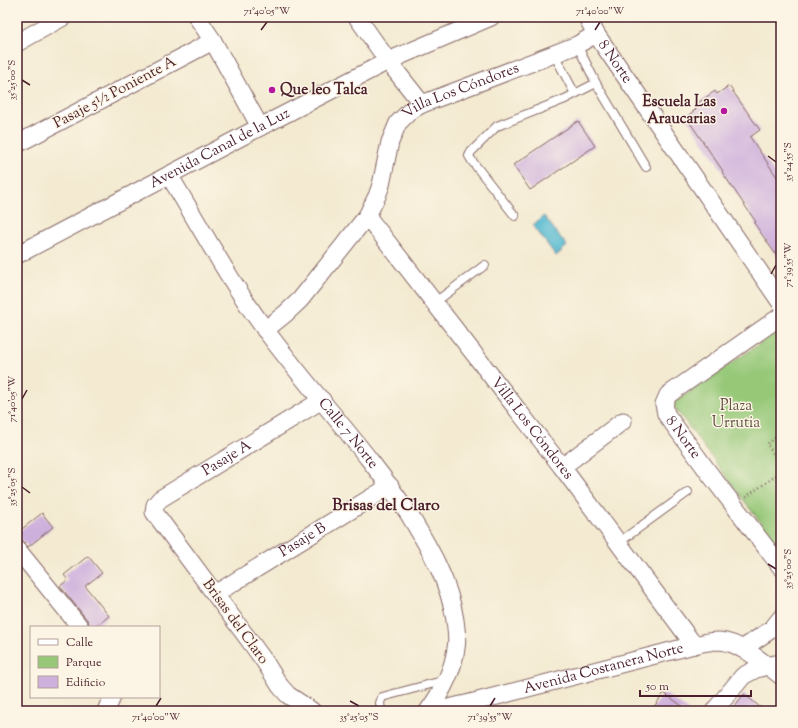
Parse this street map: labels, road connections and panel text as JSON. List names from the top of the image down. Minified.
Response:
{"streets":{"street":["8 Norte","Pasaje 5½ Poniente A","Villa Los Cóndores","Avenida Canal de la Luz","Calle 7 Norte","Pasaje A","Pasaje B","Brisas del Claro","Avenida Costanera Norte"]},"crossings":[["8 Norte","Villa Los Cóndores"],["Villa Los Cóndores","Calle 7 Norte"],["Villa Los Cóndores","Avenida Costanera Norte"],["Avenida Canal de la Luz","Calle 7 Norte"],["Calle 7 Norte","Pasaje A"],["Calle 7 Norte","Pasaje B"],["Pasaje A","Brisas del Claro"],["Pasaje B","Brisas del Claro"]],"districts":["Brisas del Claro"],"parks":["Plaza Urrutia"],"places":["Que leo Talca","Escuela Las Araucarias"],"legend":["Calle","Parque","Edificio"],"scale_bar":"50 m","coordinates":["71°40'05\"W","71°40'00\"W","35°25'00\"S","35°24'55\"S","71°39'55\"W","35°25'05\"S"]}
